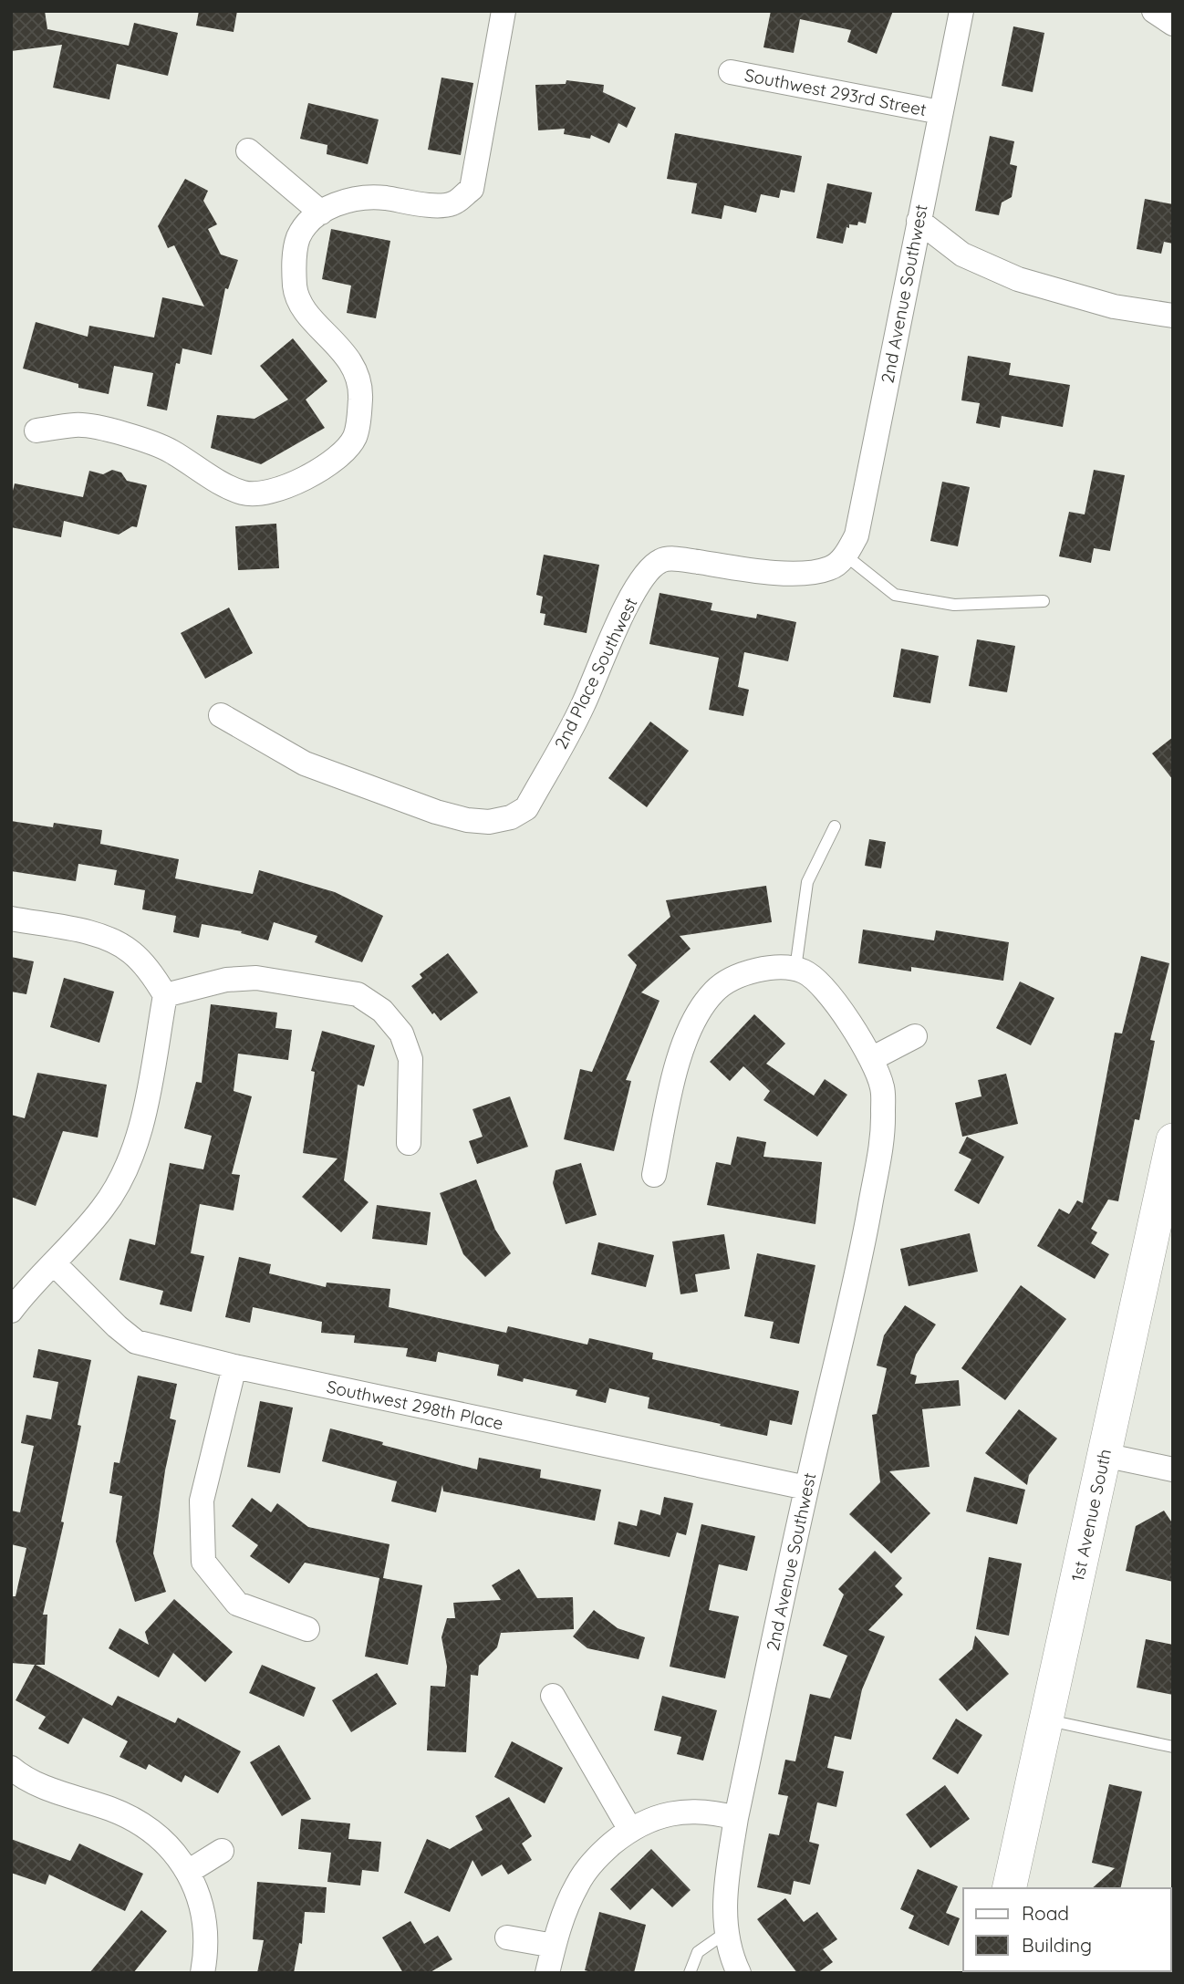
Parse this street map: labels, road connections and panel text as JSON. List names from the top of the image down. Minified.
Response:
{"streets":{"street":["Southwest 293rd Street","2nd Avenue Southwest","2nd Place Southwest","Southwest 298th Place","1st Avenue South"]},"crossings":[["Southwest 293rd Street","2nd Avenue Southwest"],["2nd Avenue Southwest","2nd Place Southwest"],["2nd Avenue Southwest","Southwest 298th Place"]],"legend":["Road","Building"]}
